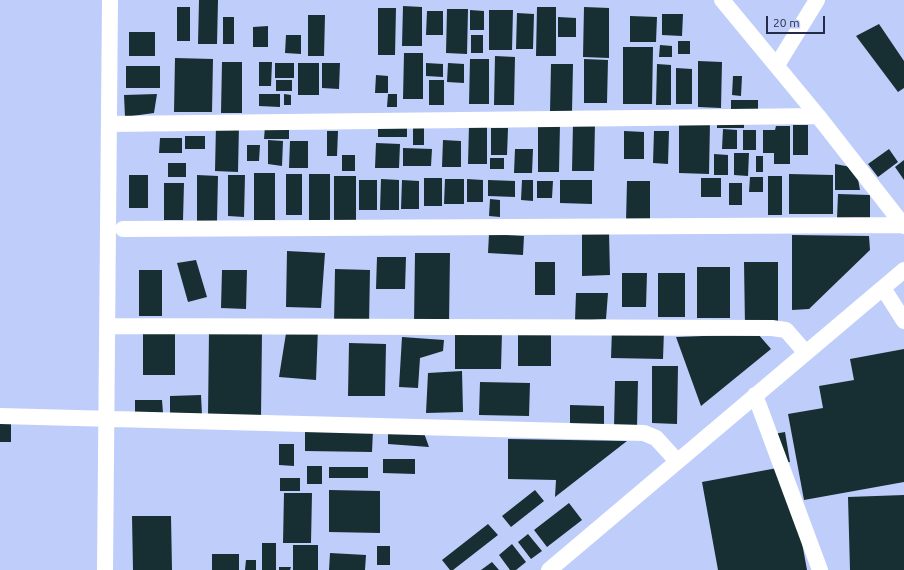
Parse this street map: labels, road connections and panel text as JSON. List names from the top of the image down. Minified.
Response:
{"scale_bar":"20 m"}
